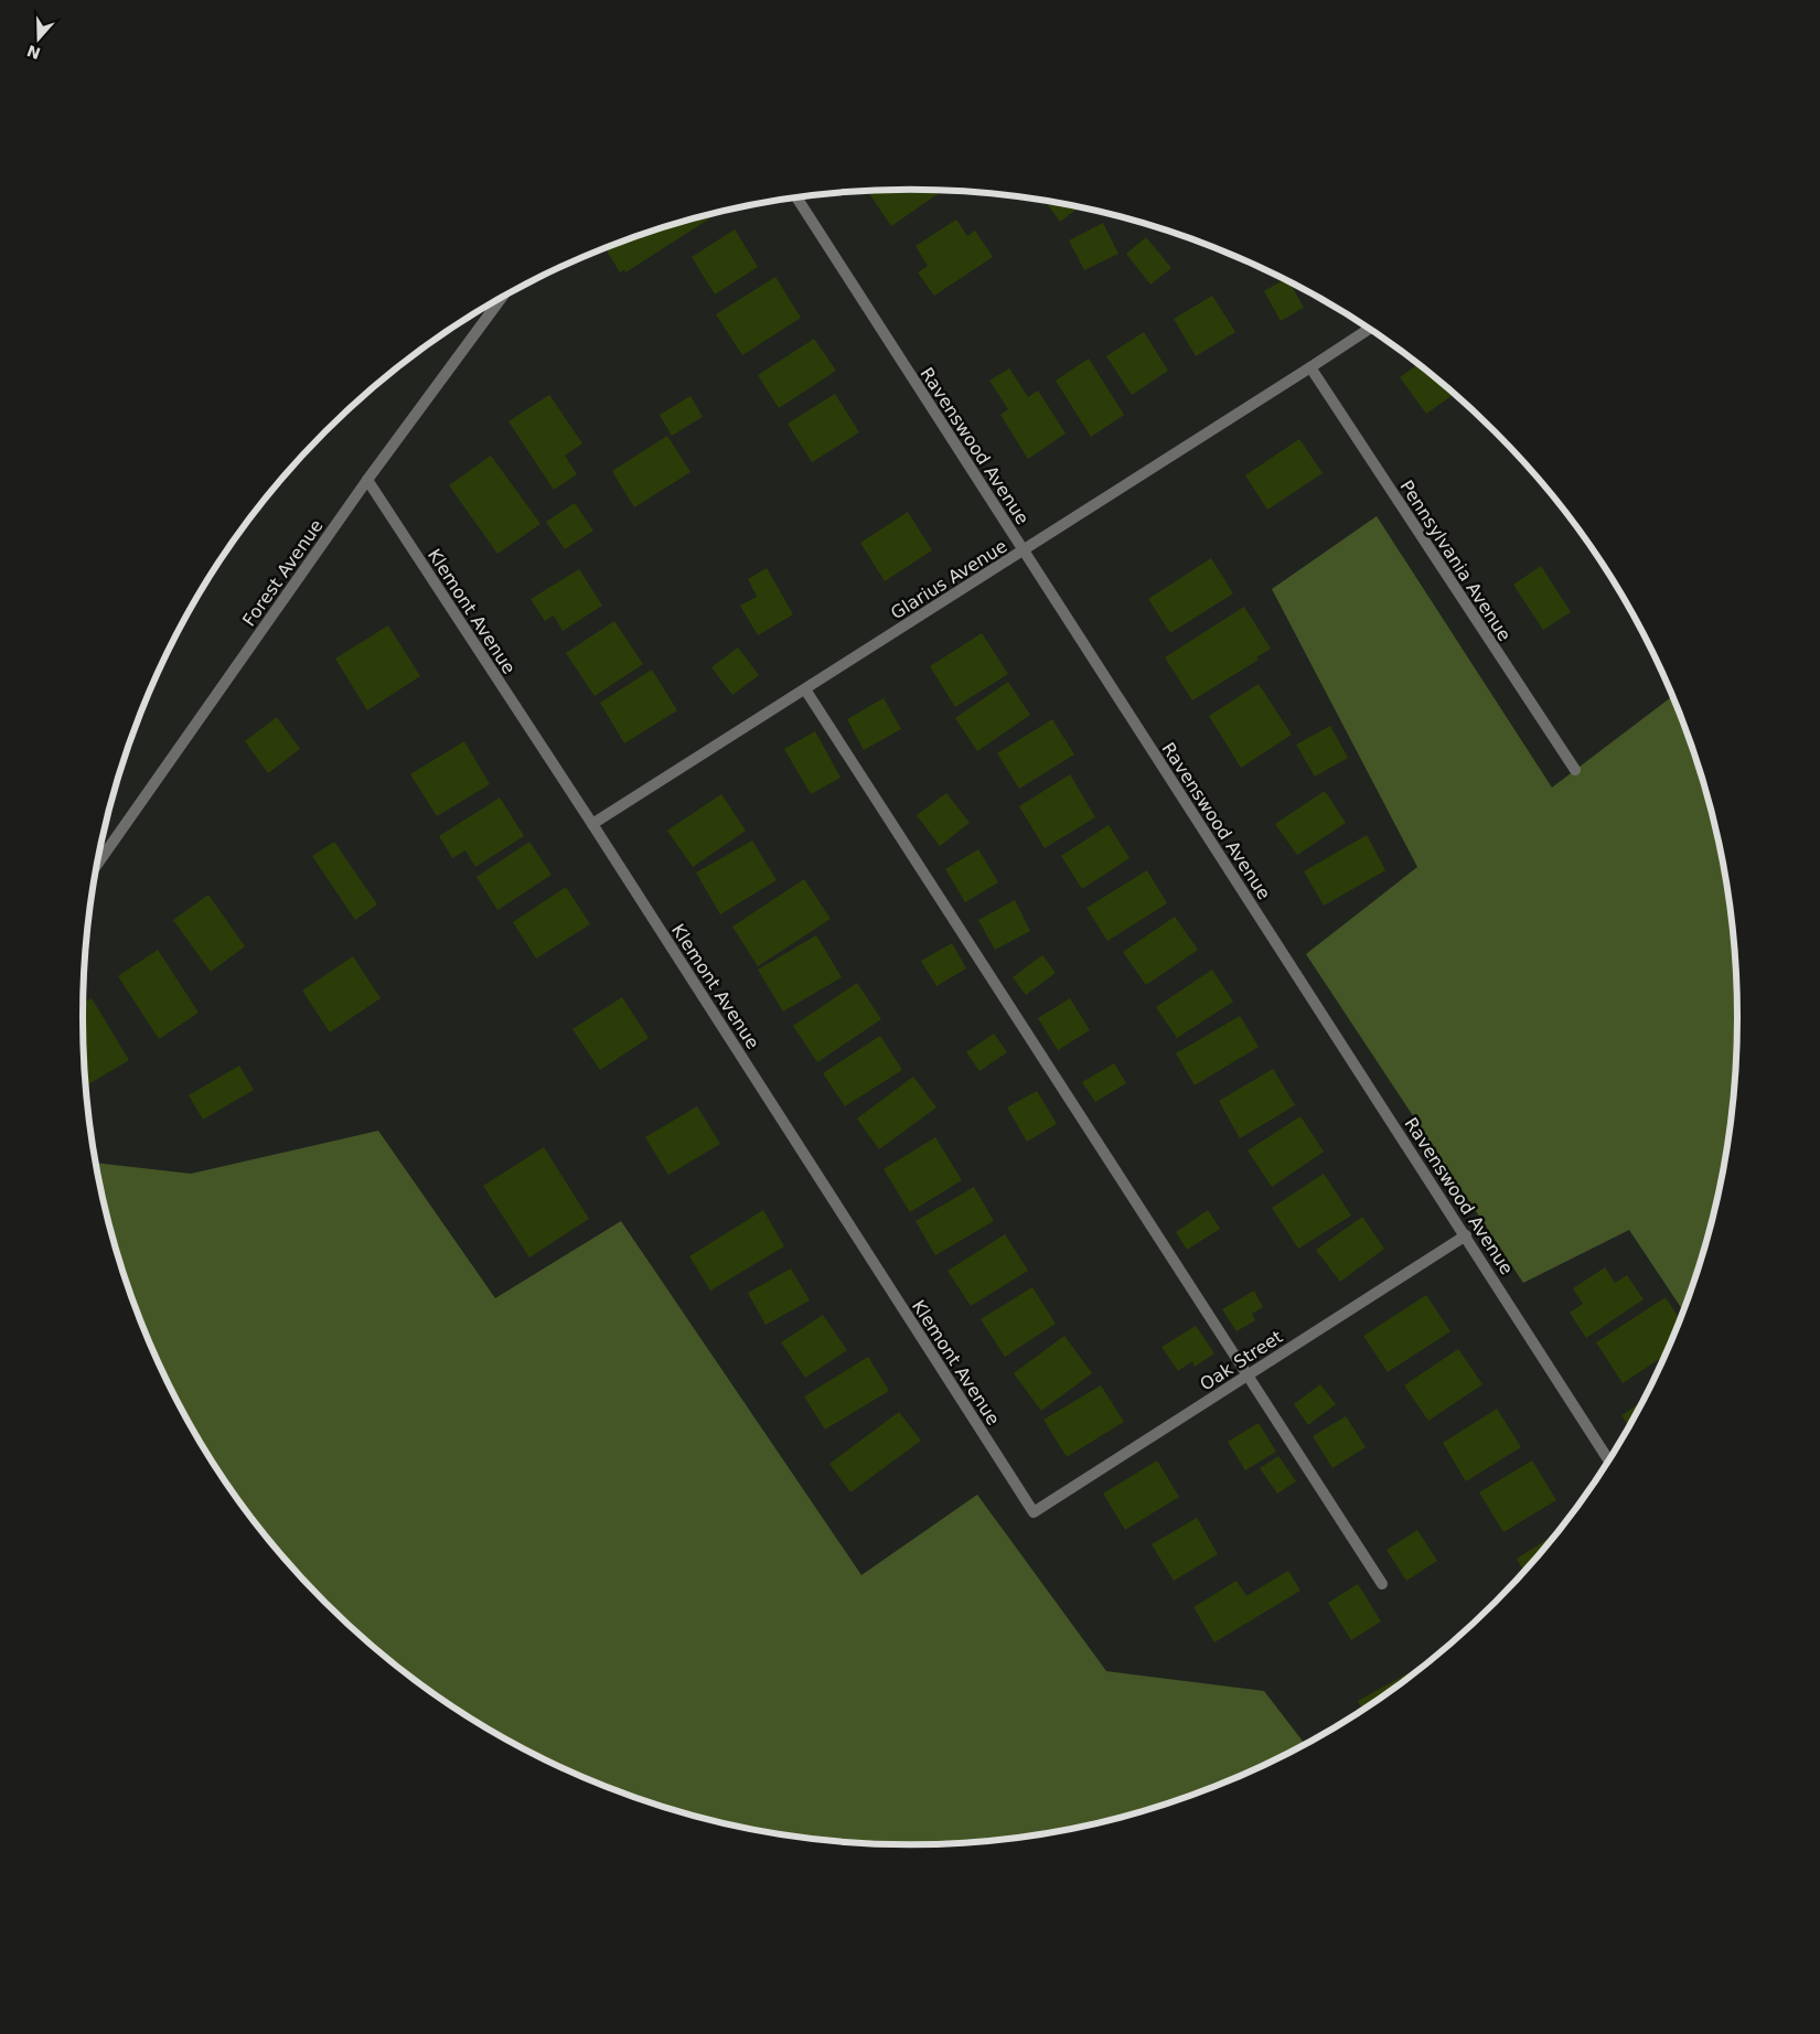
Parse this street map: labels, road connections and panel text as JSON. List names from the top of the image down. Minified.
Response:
{"streets":{"street":["Ravenswood Avenue","Pennsylvania Avenue","Forest Avenue","Glarius Avenue","Klemont Avenue","Oak Street"]},"crossings":[["Ravenswood Avenue","Glarius Avenue"],["Ravenswood Avenue","Oak Street"],["Pennsylvania Avenue","Glarius Avenue"],["Forest Avenue","Klemont Avenue"],["Glarius Avenue","Klemont Avenue"],["Klemont Avenue","Oak Street"]],"north":"bottom"}
